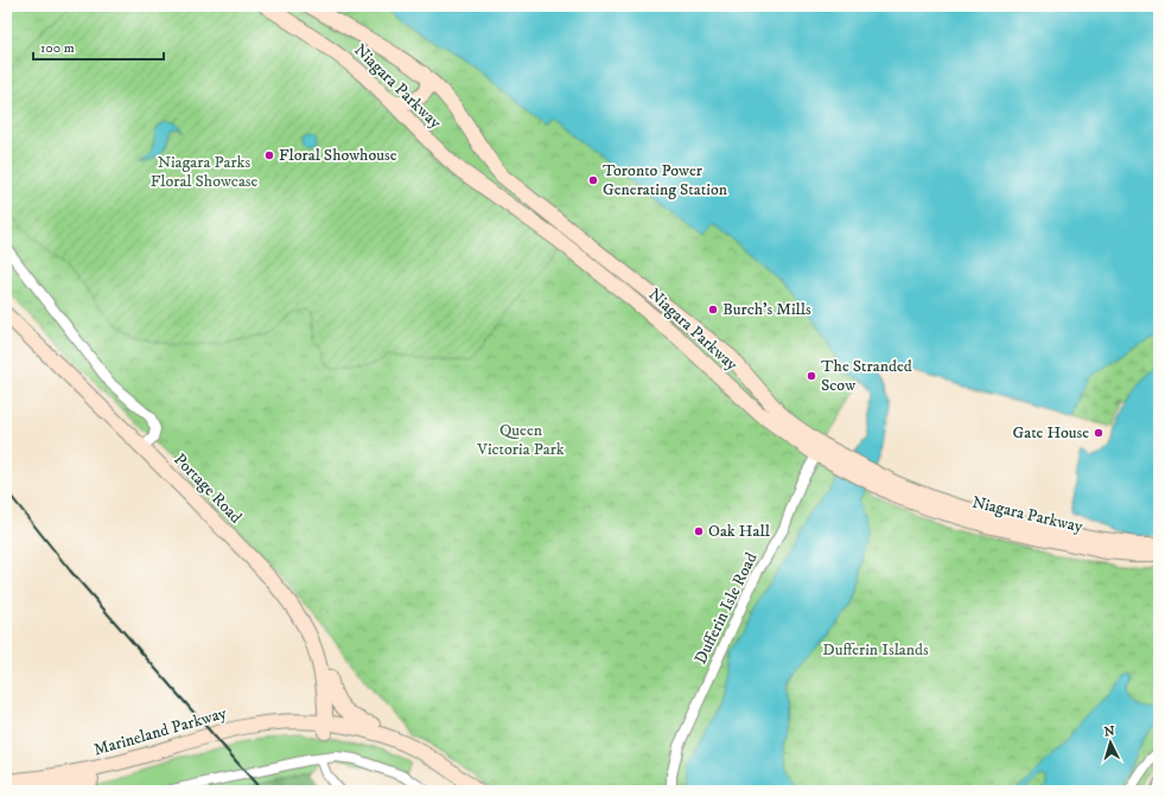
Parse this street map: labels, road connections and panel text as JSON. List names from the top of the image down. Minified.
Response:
{"streets":{"main road":["Niagara Parkway","Portage Road","Marineland Parkway"],"street":["Dufferin Isle Road"]},"crossings":[["Niagara Parkway","Dufferin Isle Road"],["Portage Road","Marineland Parkway"]],"parks":["Niagara Parks Floral Showcase","Queen Victoria Park","Dufferin Islands"],"places":["Floral Showhouse","Toronto Power Generating Station","Burch’s Mills","The Stranded Scow","Gate House","Oak Hall"],"scale_bar":"100 m","north":"top"}
